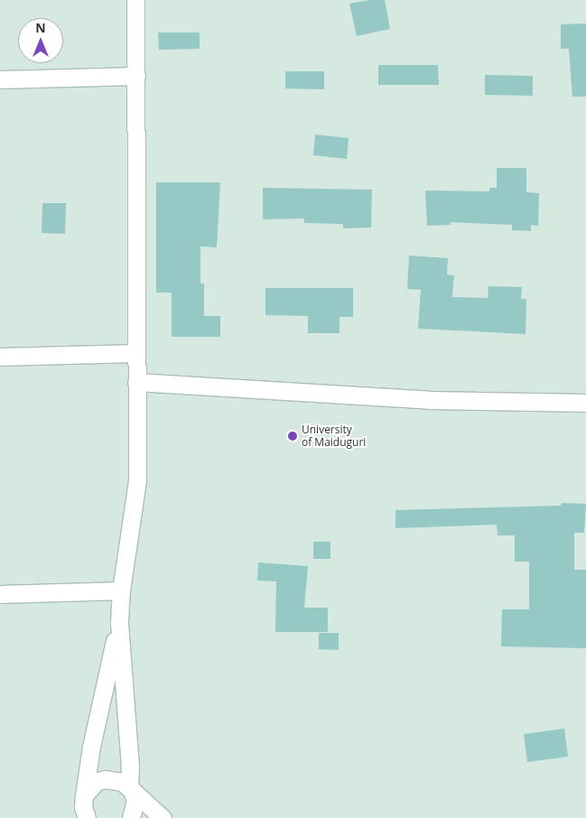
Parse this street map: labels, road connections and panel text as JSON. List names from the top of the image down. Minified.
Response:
{"places":["University of Maiduguri"],"north":"top"}
